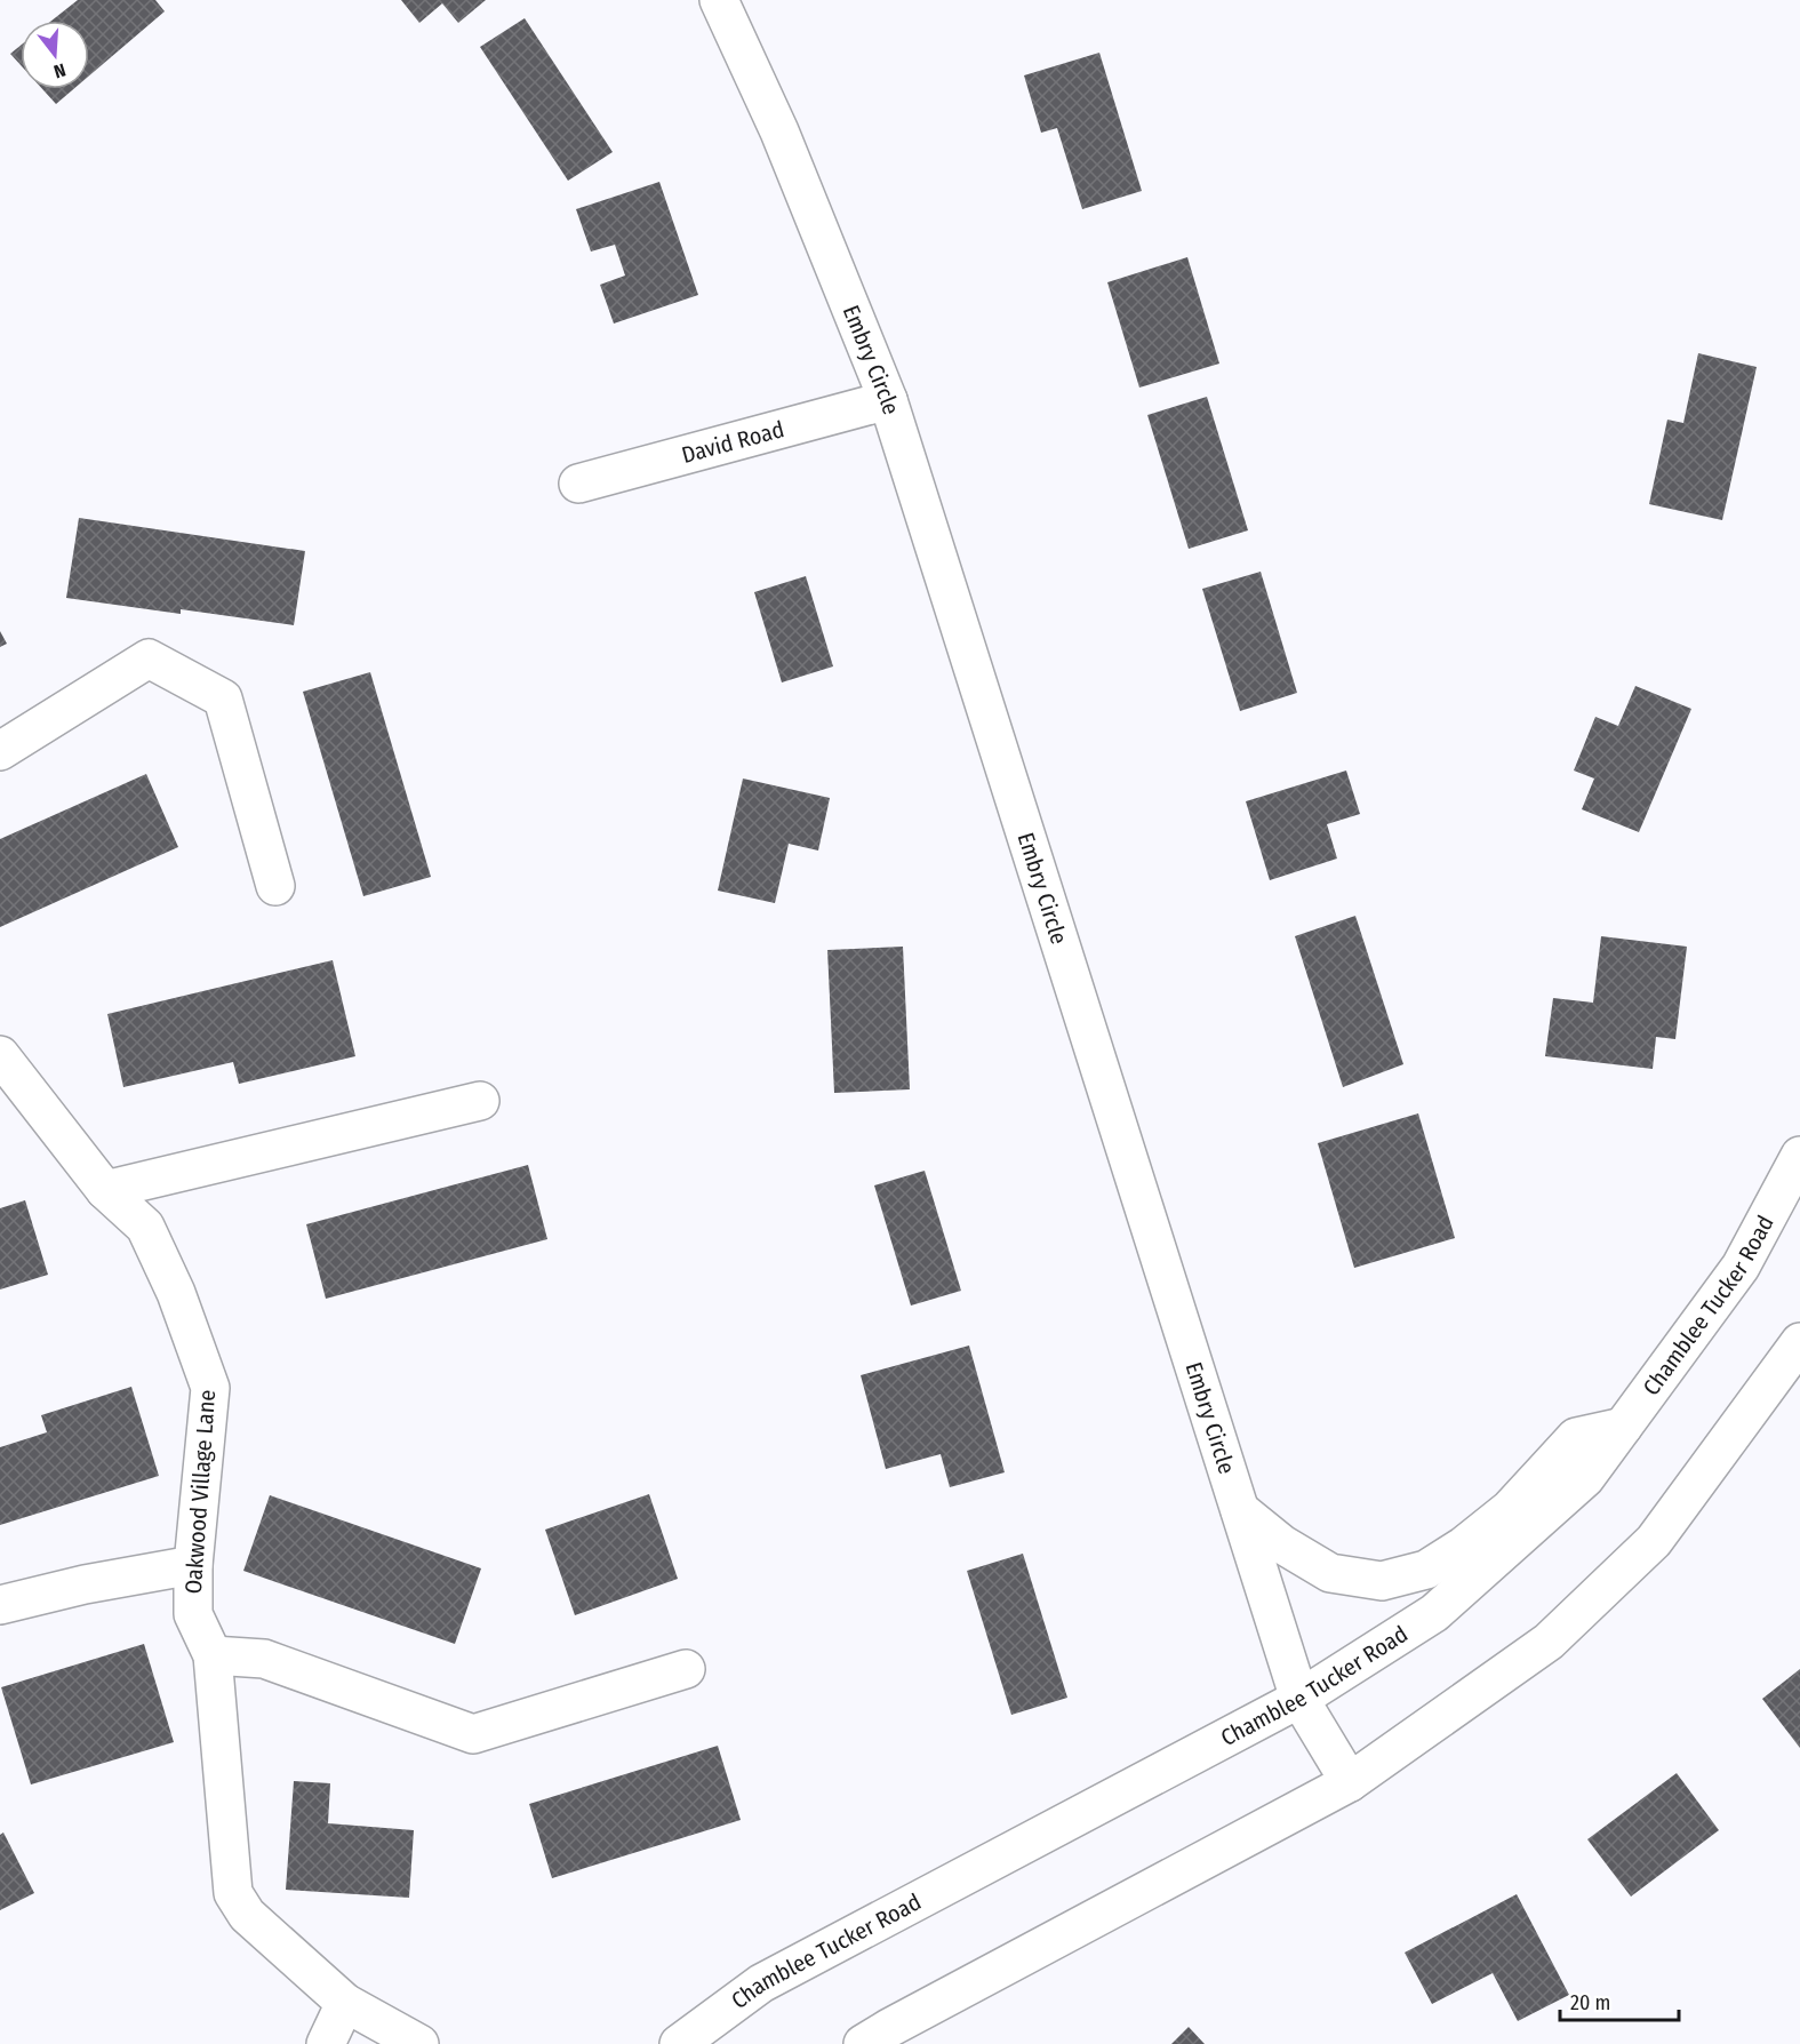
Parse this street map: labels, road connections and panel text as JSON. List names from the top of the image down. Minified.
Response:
{"streets":{"street":["Embry Circle","David Road","Chamblee Tucker Road","Oakwood Village Lane"]},"crossings":[["Embry Circle","David Road"],["Embry Circle","Chamblee Tucker Road"]],"scale_bar":"20 m","north":"bottom"}
